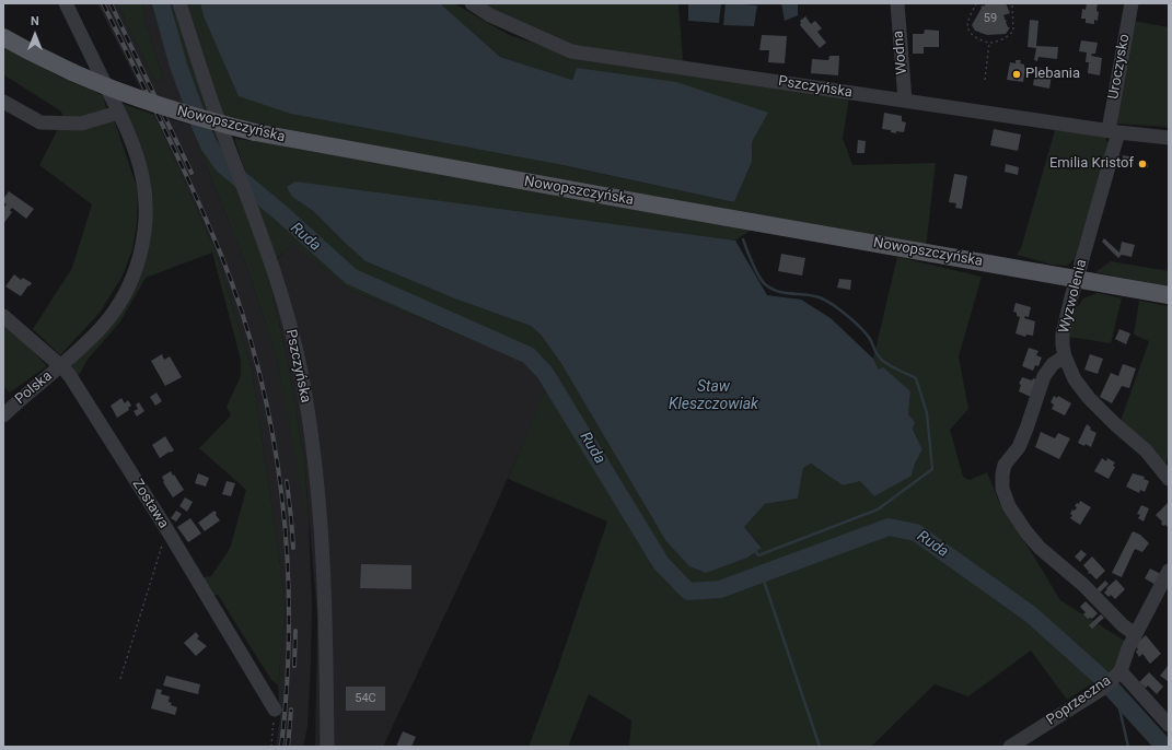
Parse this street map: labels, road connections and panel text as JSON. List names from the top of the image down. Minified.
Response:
{"streets":{"main road":["Nowopszczyńska"],"street":["Wodna","Uroczysko","Pszczyńska","Wyzwolenia","Polska","Zostawa","Poprzeczna"]},"crossings":[["Wodna","Pszczyńska"],["Uroczysko","Pszczyńska"],["Uroczysko","Wyzwolenia"],["Pszczyńska","Wyzwolenia"],["Nowopszczyńska","Wyzwolenia"],["Polska","Zostawa"]],"water":["Ruda","Staw Kleszczowiak"],"places":["Plebania","Emilia Kristof"],"house_numbers":["59","54C"],"north":"top"}
